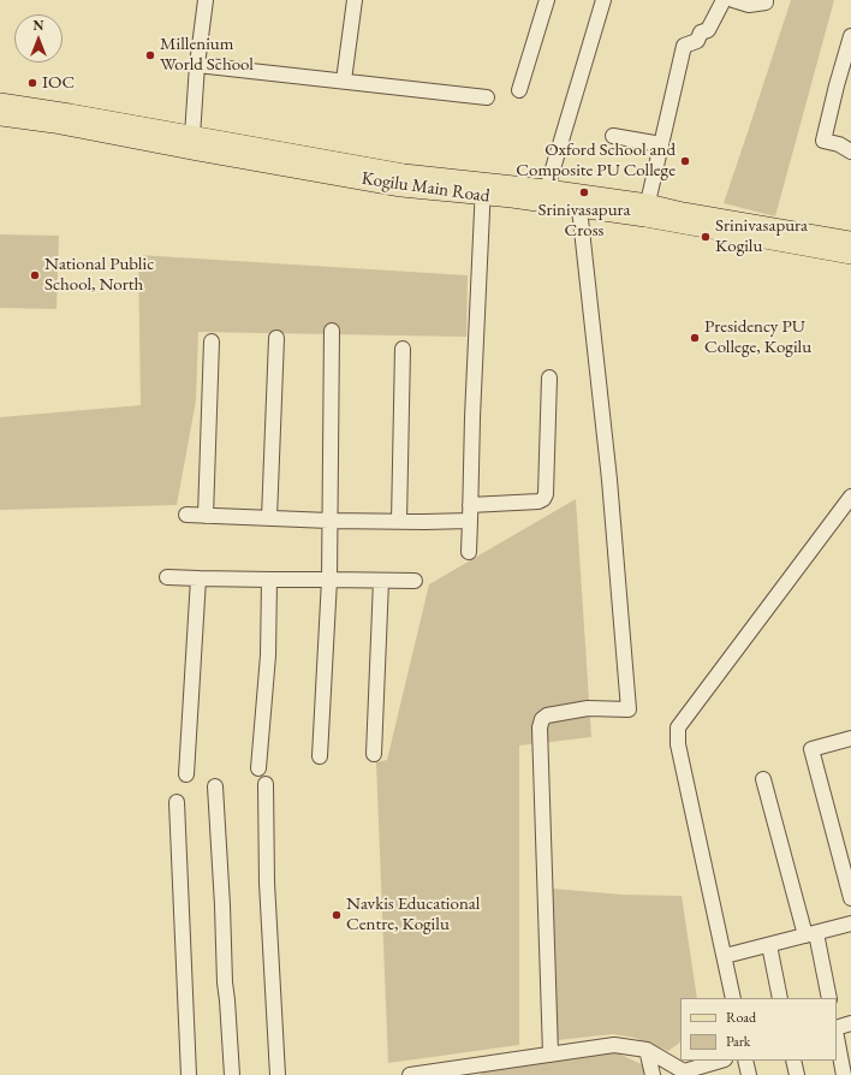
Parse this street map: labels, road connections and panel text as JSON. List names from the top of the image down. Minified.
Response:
{"streets":{"main road":["Kogilu Main Road"]},"places":["Millenium World School","IOC","Oxford School and Composite PU College","Srinivasapura Cross","Srinivasapura Kogilu","National Public School, North","Presidency PU College, Kogilu","Navkis Educational Centre, Kogilu"],"legend":["Road","Park"],"north":"top"}
